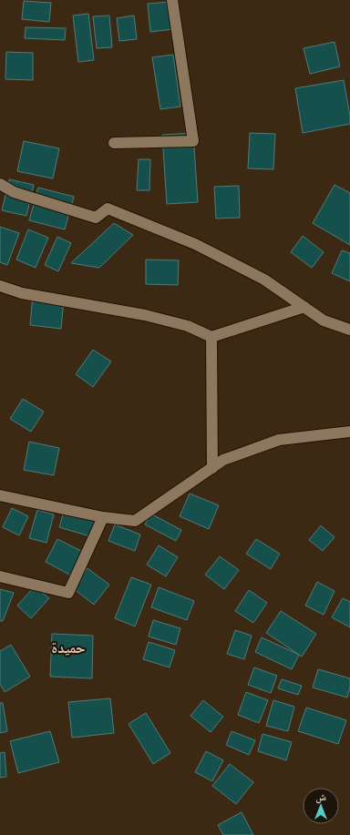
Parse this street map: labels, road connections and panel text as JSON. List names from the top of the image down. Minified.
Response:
{"districts":["حميدة"],"north":"top"}
